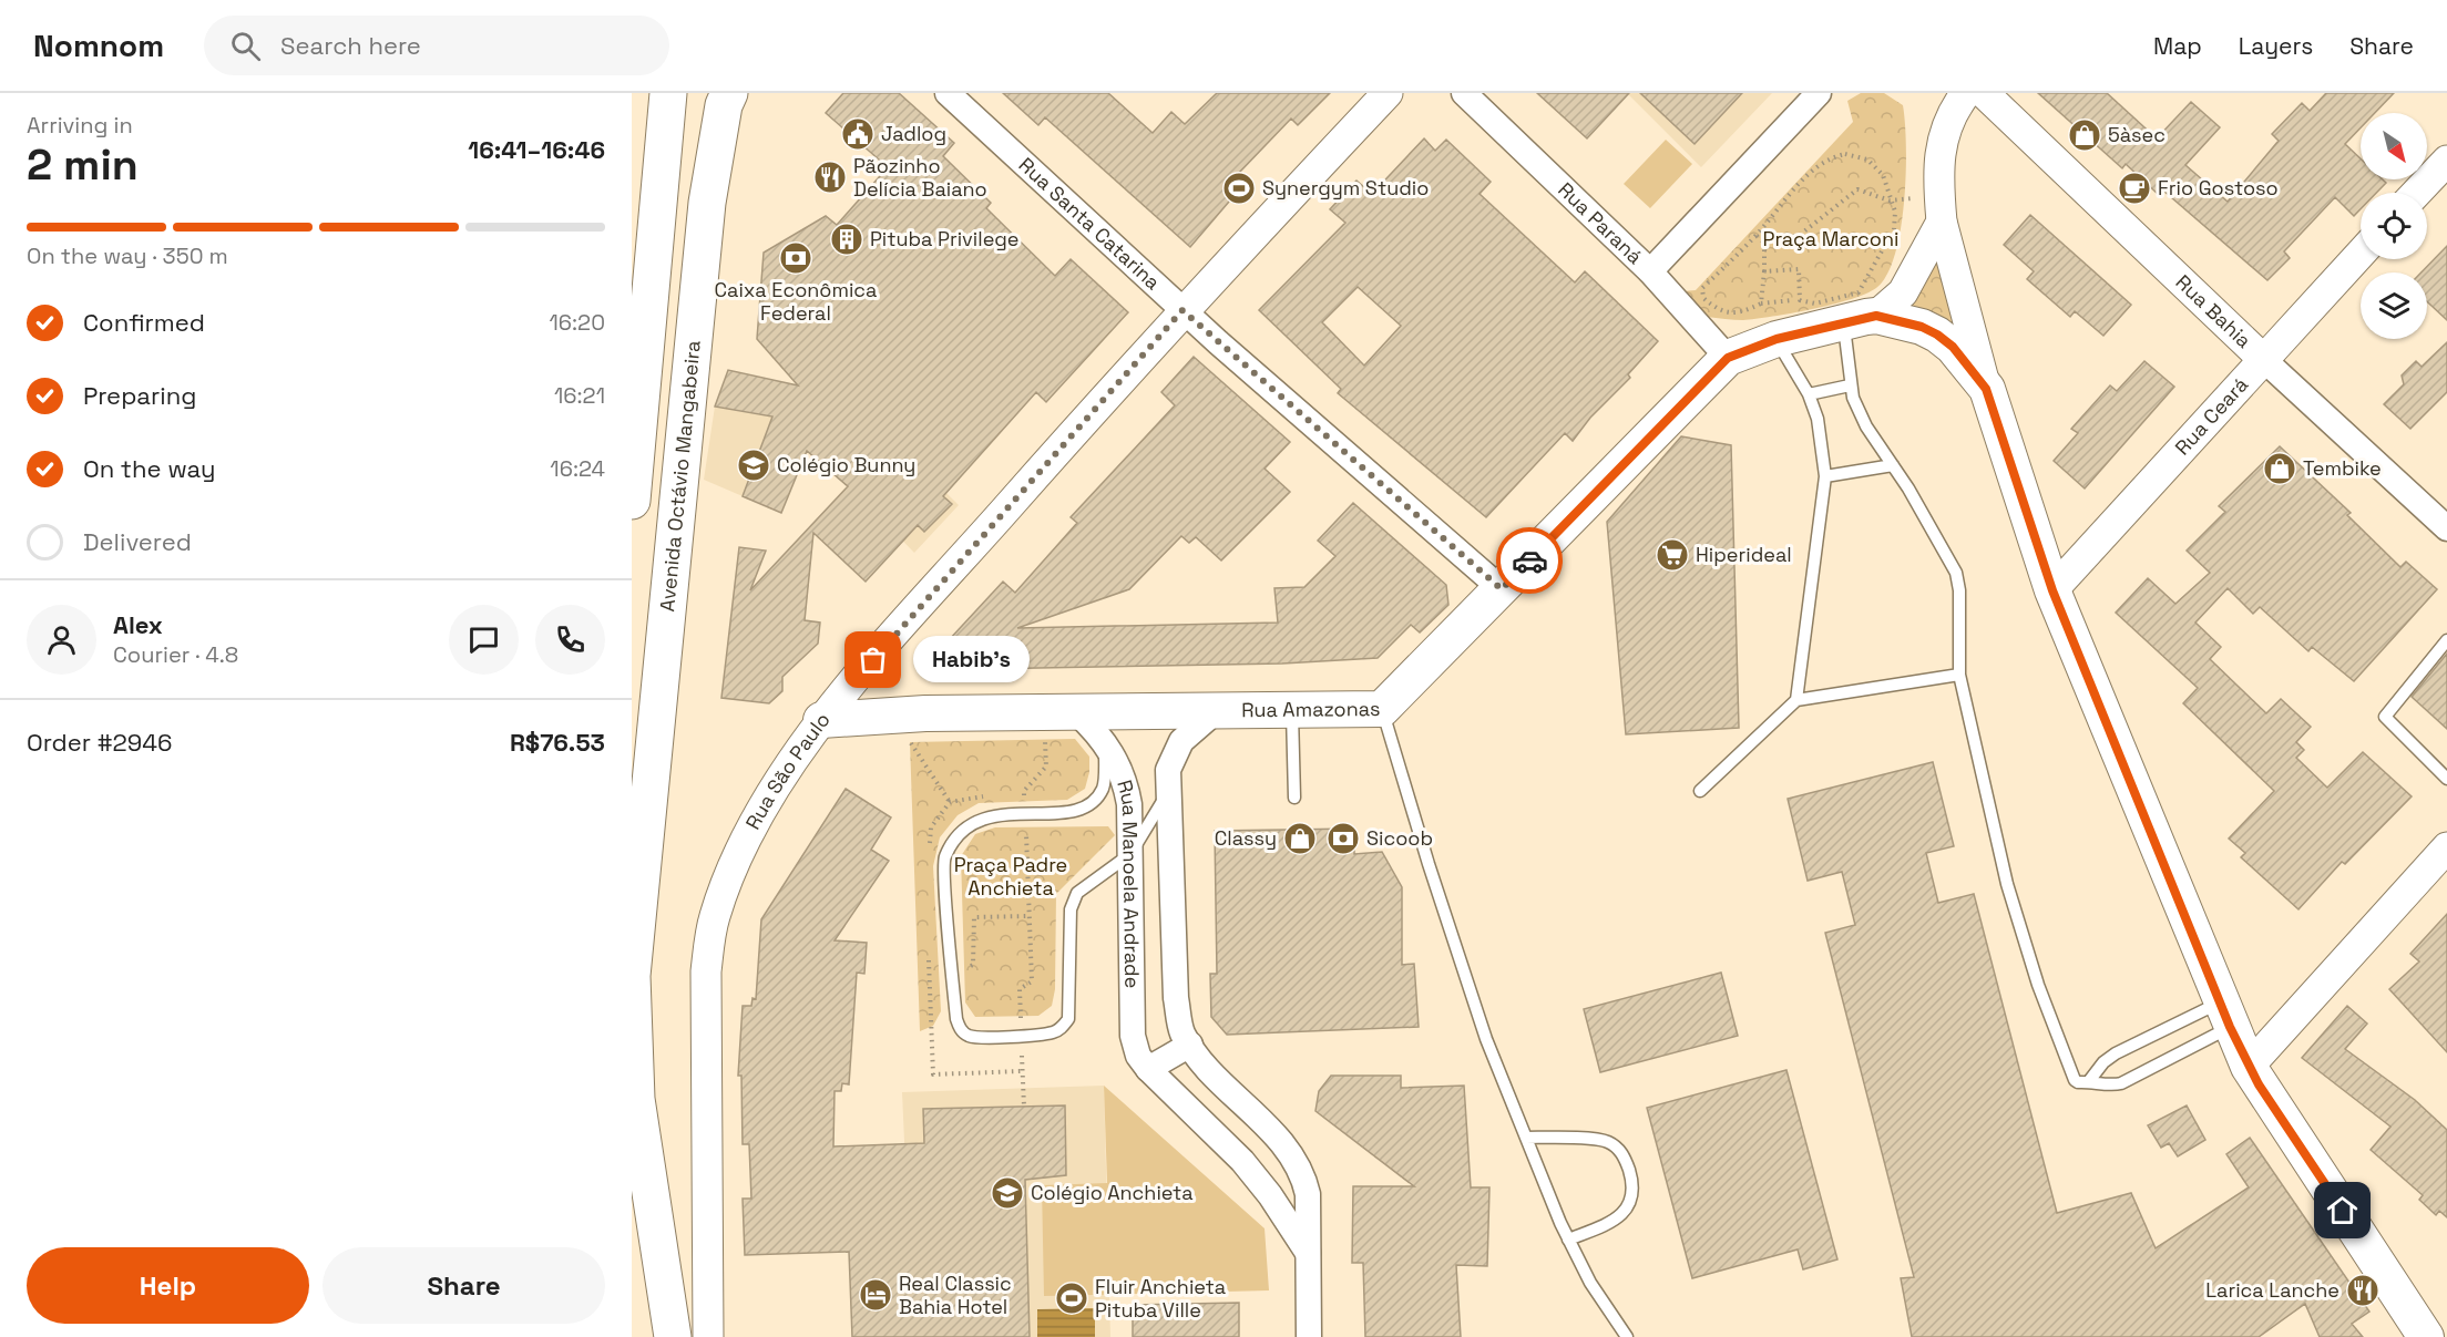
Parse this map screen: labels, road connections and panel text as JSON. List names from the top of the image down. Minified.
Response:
{"streets":{"main road":["Avenida Octávio Mangabeira","Rua Amazonas"],"street":["Rua Paraná","Rua Santa Catarina","Rua Bahia","Rua Ceará","Rua São Paulo","Rua Manoela Andrade"]},"crossings":[["Rua Paraná","Rua Amazonas"],["Rua Santa Catarina","Rua Amazonas"],["Rua Santa Catarina","Rua São Paulo"],["Rua Bahia","Rua Ceará"],["Rua Amazonas","Rua São Paulo"],["Rua Amazonas","Rua Manoela Andrade"]],"parks":["Praça Marconi","Praça Padre Anchieta"],"places":{"public building":["Jadlog"],"shop":["5àsec","Tembike","Classy"],"restaurant":["Pãozinho Delícia Baiano","Larica Lanche"],"sports":["Synergym Studio","Fluir Anchieta Pituba Ville"],"cafe":["Frio Gostoso"],"building":["Pituba Privilege"],"bank":["Caixa Econômica Federal","Sicoob"],"school or university":["Colégio Bunny","Colégio Anchieta"],"supermarket":["Hiperideal"],"other":["Habib's"],"hotel":["Real Classic Bahia Hotel"]},"north":"bottom right","page":{"header":"Nomnom","search":"Search here","nav":["Map","Layers","Share"],"heading":["2 min","Arriving in","16:41–16:46"],"panel":["Alex","Courier · 4.8","Order #2946","R$76.53"],"bar":"On the way · 350 m","list":[["Confirmed","16:20"],["Preparing","16:21"],["On the way","16:24"],"Delivered"],"bubble":"Habib's","buttons":["Help","Share"]}}
